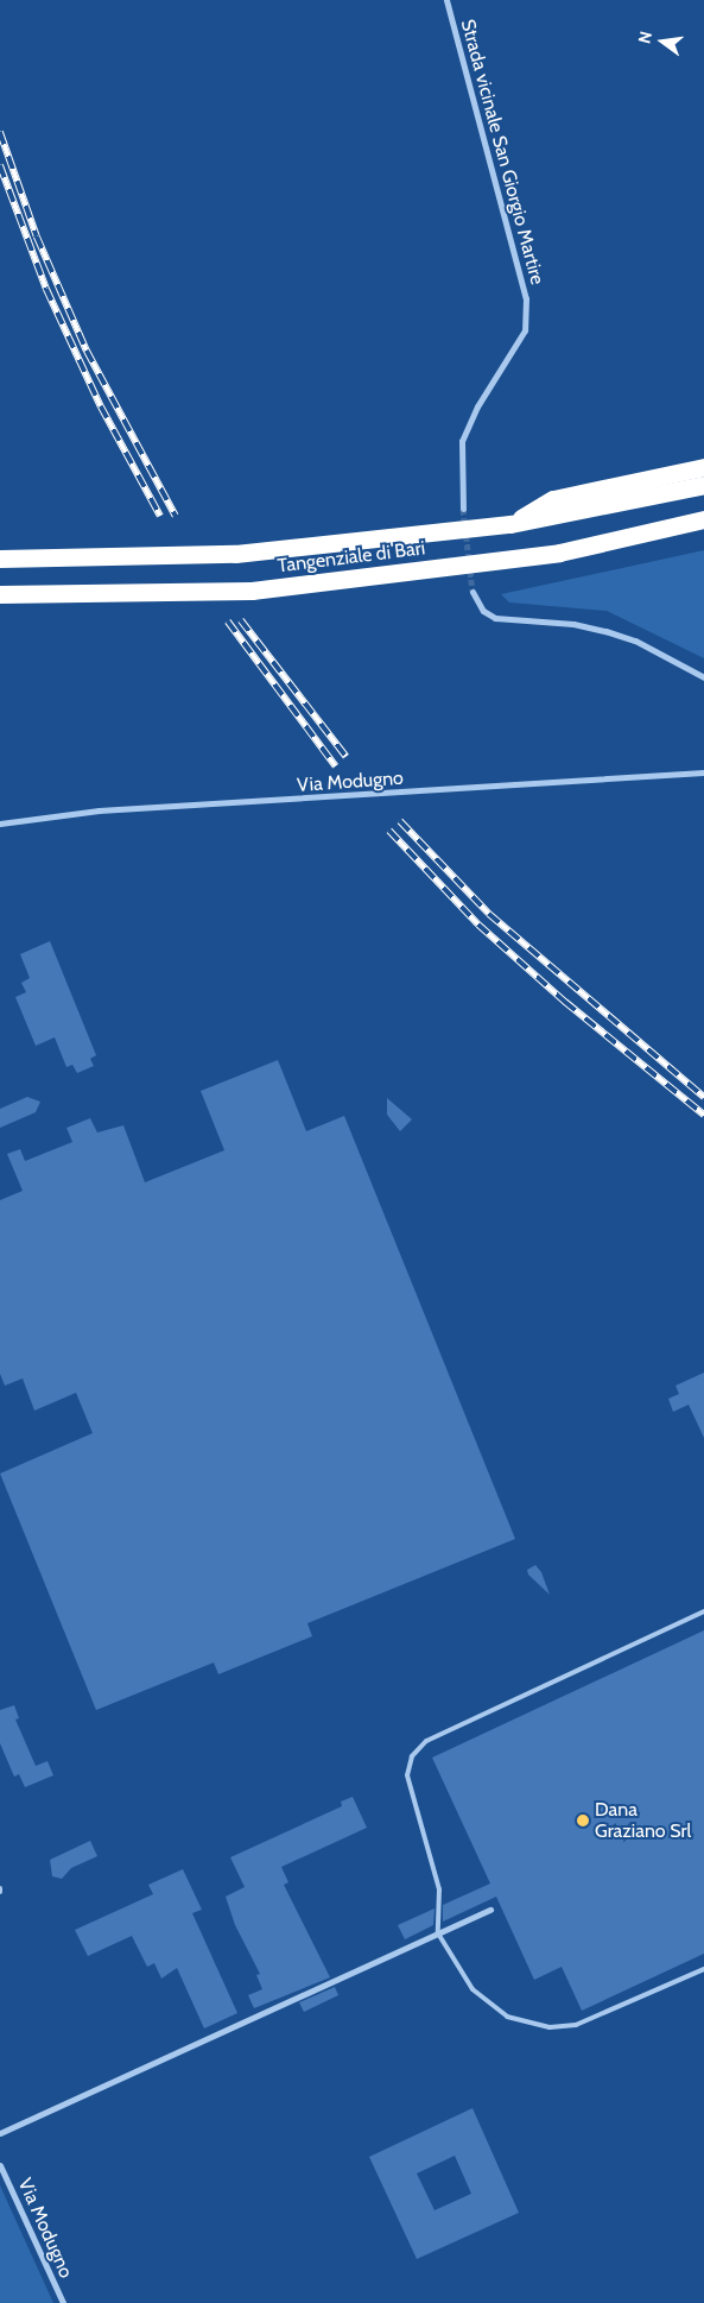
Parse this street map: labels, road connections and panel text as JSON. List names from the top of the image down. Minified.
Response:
{"streets":{"highway":["Tangenziale di Bari"],"street":["Strada vicinale San Giorgio Martire","Via Modugno"]},"places":["Dana Graziano Srl"],"north":"left"}
